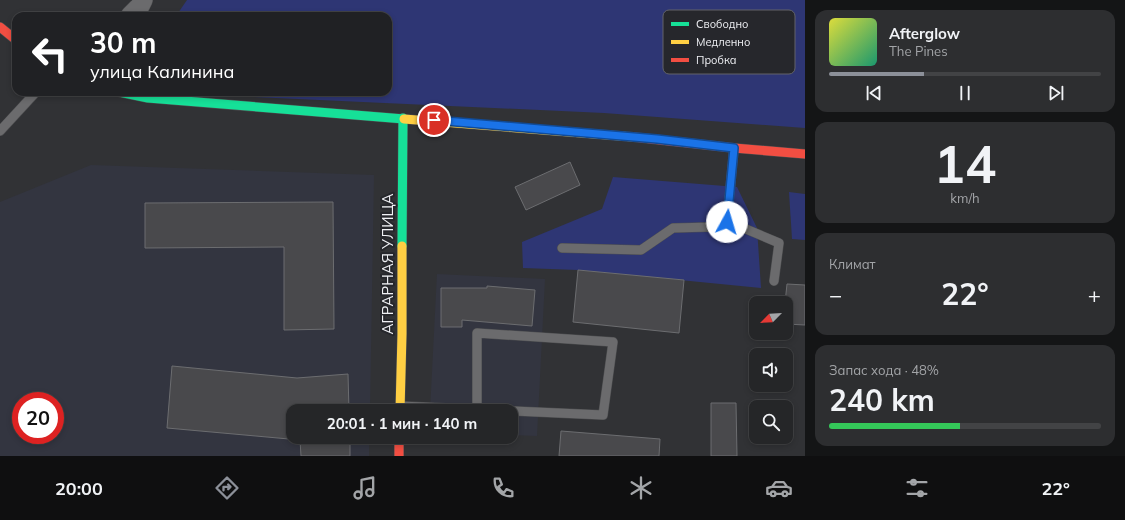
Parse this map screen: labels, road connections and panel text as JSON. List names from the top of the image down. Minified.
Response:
{"streets":{"main road":["АГРАРНАЯ УЛИЦА"]},"legend":["Свободно","Медленно","Пробка"],"north":"bottom left","page":{"turn":["30 m","улица Калинина"],"song":["Afterglow","The Pines"],"tile":[["14","km/h"],"Климат",["Запас хода · 48%","240 km"]],"heat":["−","22°","+"],"limit":"20","trip":"20:01 · 1 мин · 140 m","tabs":["20:00","22°"]}}
